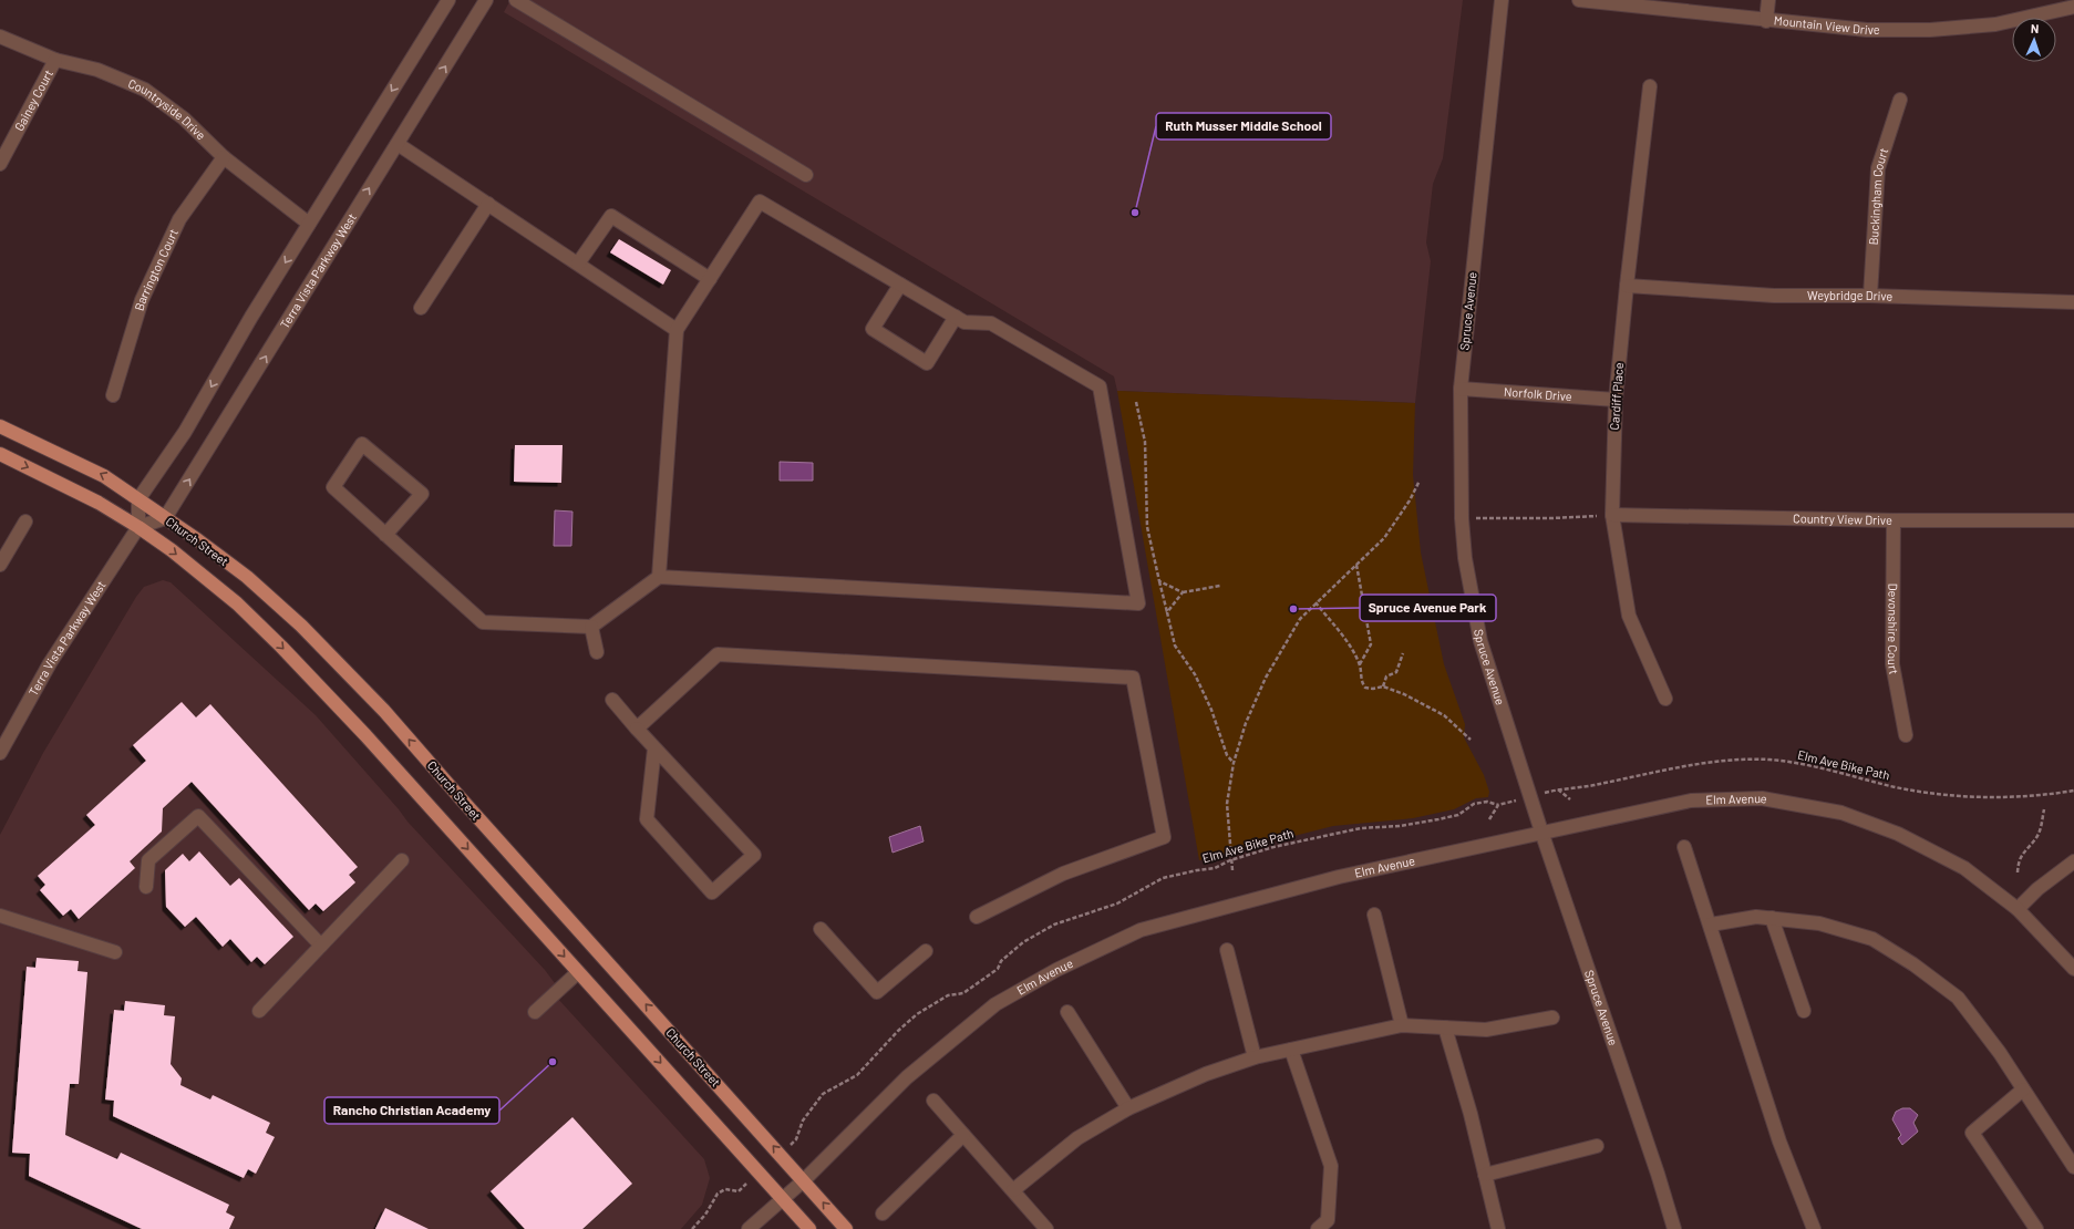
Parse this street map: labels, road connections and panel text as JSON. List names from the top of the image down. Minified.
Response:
{"streets":{"main road":["Church Street"],"street":["Mountain View Drive","Gainey Court","Countryside Drive","Buckingham Court","Barrington Court","Terra Vista Parkway West","Weybridge Drive","Spruce Avenue","Norfolk Drive","Cardiff Place","Country View Drive","Devonshire Court","Elm Avenue"],"path":["Elm Ave Bike Path"]},"crossings":[["Gainey Court","Countryside Drive"],["Countryside Drive","Barrington Court"],["Buckingham Court","Weybridge Drive"],["Terra Vista Parkway West","Church Street"],["Weybridge Drive","Cardiff Place"],["Spruce Avenue","Norfolk Drive"],["Spruce Avenue","Elm Avenue"],["Norfolk Drive","Cardiff Place"],["Cardiff Place","Country View Drive"],["Country View Drive","Devonshire Court"],["Church Street","Elm Avenue"]],"places":["Ruth Musser Middle School","Spruce Avenue Park","Rancho Christian Academy"],"north":"top"}
